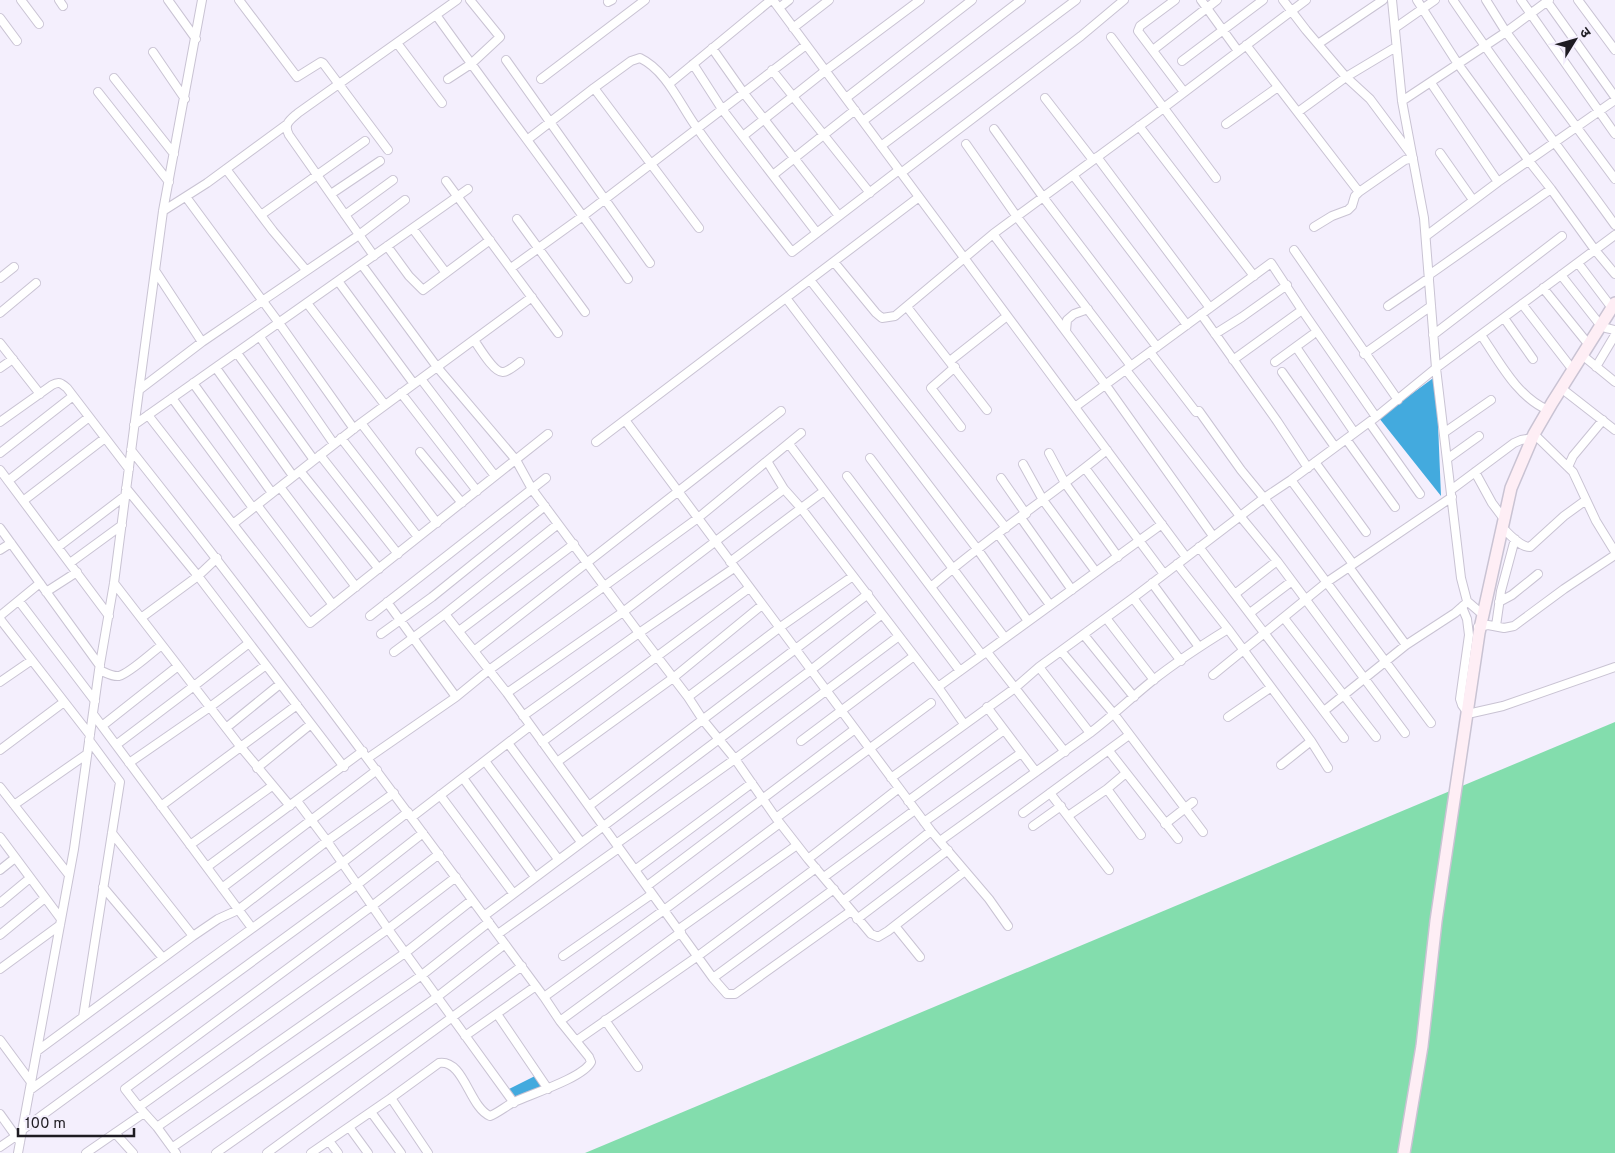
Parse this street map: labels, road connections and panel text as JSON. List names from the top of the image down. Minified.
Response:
{"scale_bar":"100 m","north":"top right"}
